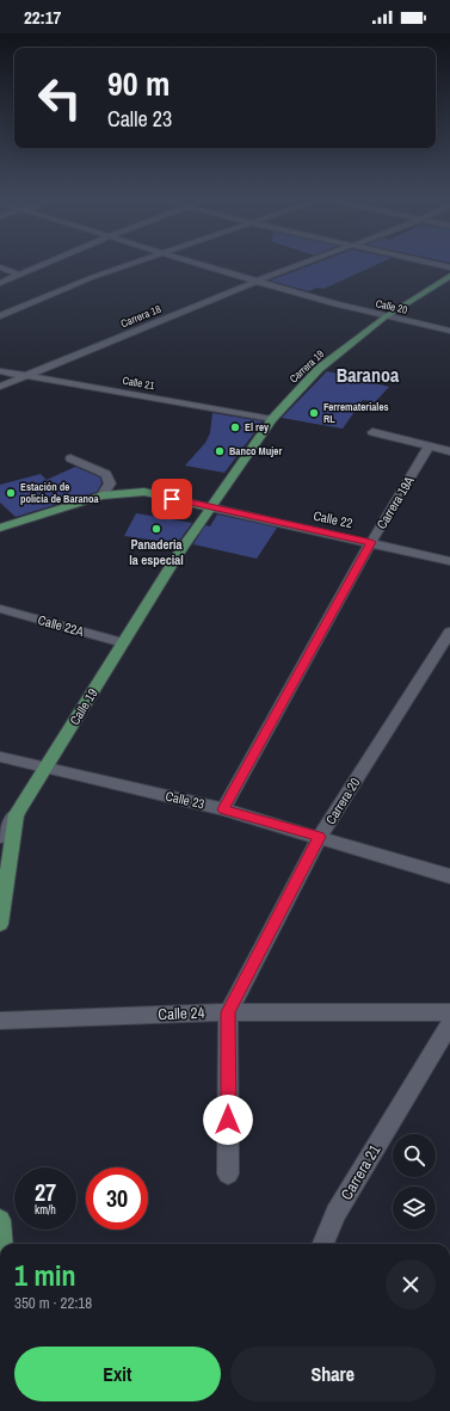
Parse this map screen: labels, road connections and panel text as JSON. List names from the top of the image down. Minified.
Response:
{"streets":{"main road":["Carrera 19","Calle 19"],"street":["Calle 20","Carrera 18","Calle 21","Carrera 19A","Calle 22","Calle 22A","Calle 23","Carrera 20","Calle 24","Carrera 21"]},"crossings":[["Calle 20","Carrera 18"],["Calle 20","Carrera 19"],["Carrera 18","Calle 21"],["Carrera 19","Calle 21"],["Carrera 19","Calle 22"],["Carrera 19","Calle 19"],["Carrera 19A","Calle 22"],["Carrera 19A","Calle 23"],["Calle 22","Calle 19"],["Calle 22A","Calle 19"],["Calle 19","Calle 23"],["Calle 23","Carrera 20"],["Carrera 20","Calle 24"]],"districts":["Baranoa"],"places":["Ferremateriales RL","El rey","Banco Mujer","Estación de policía de Baranoa","Panaderia la especial"],"page":{"status":"22:17","turn":["90 m","Calle 23"],"speed":"27 km/h","limit":"30","heading":["1 min","350 m · 22:18"],"buttons":["Exit","Share"]}}
